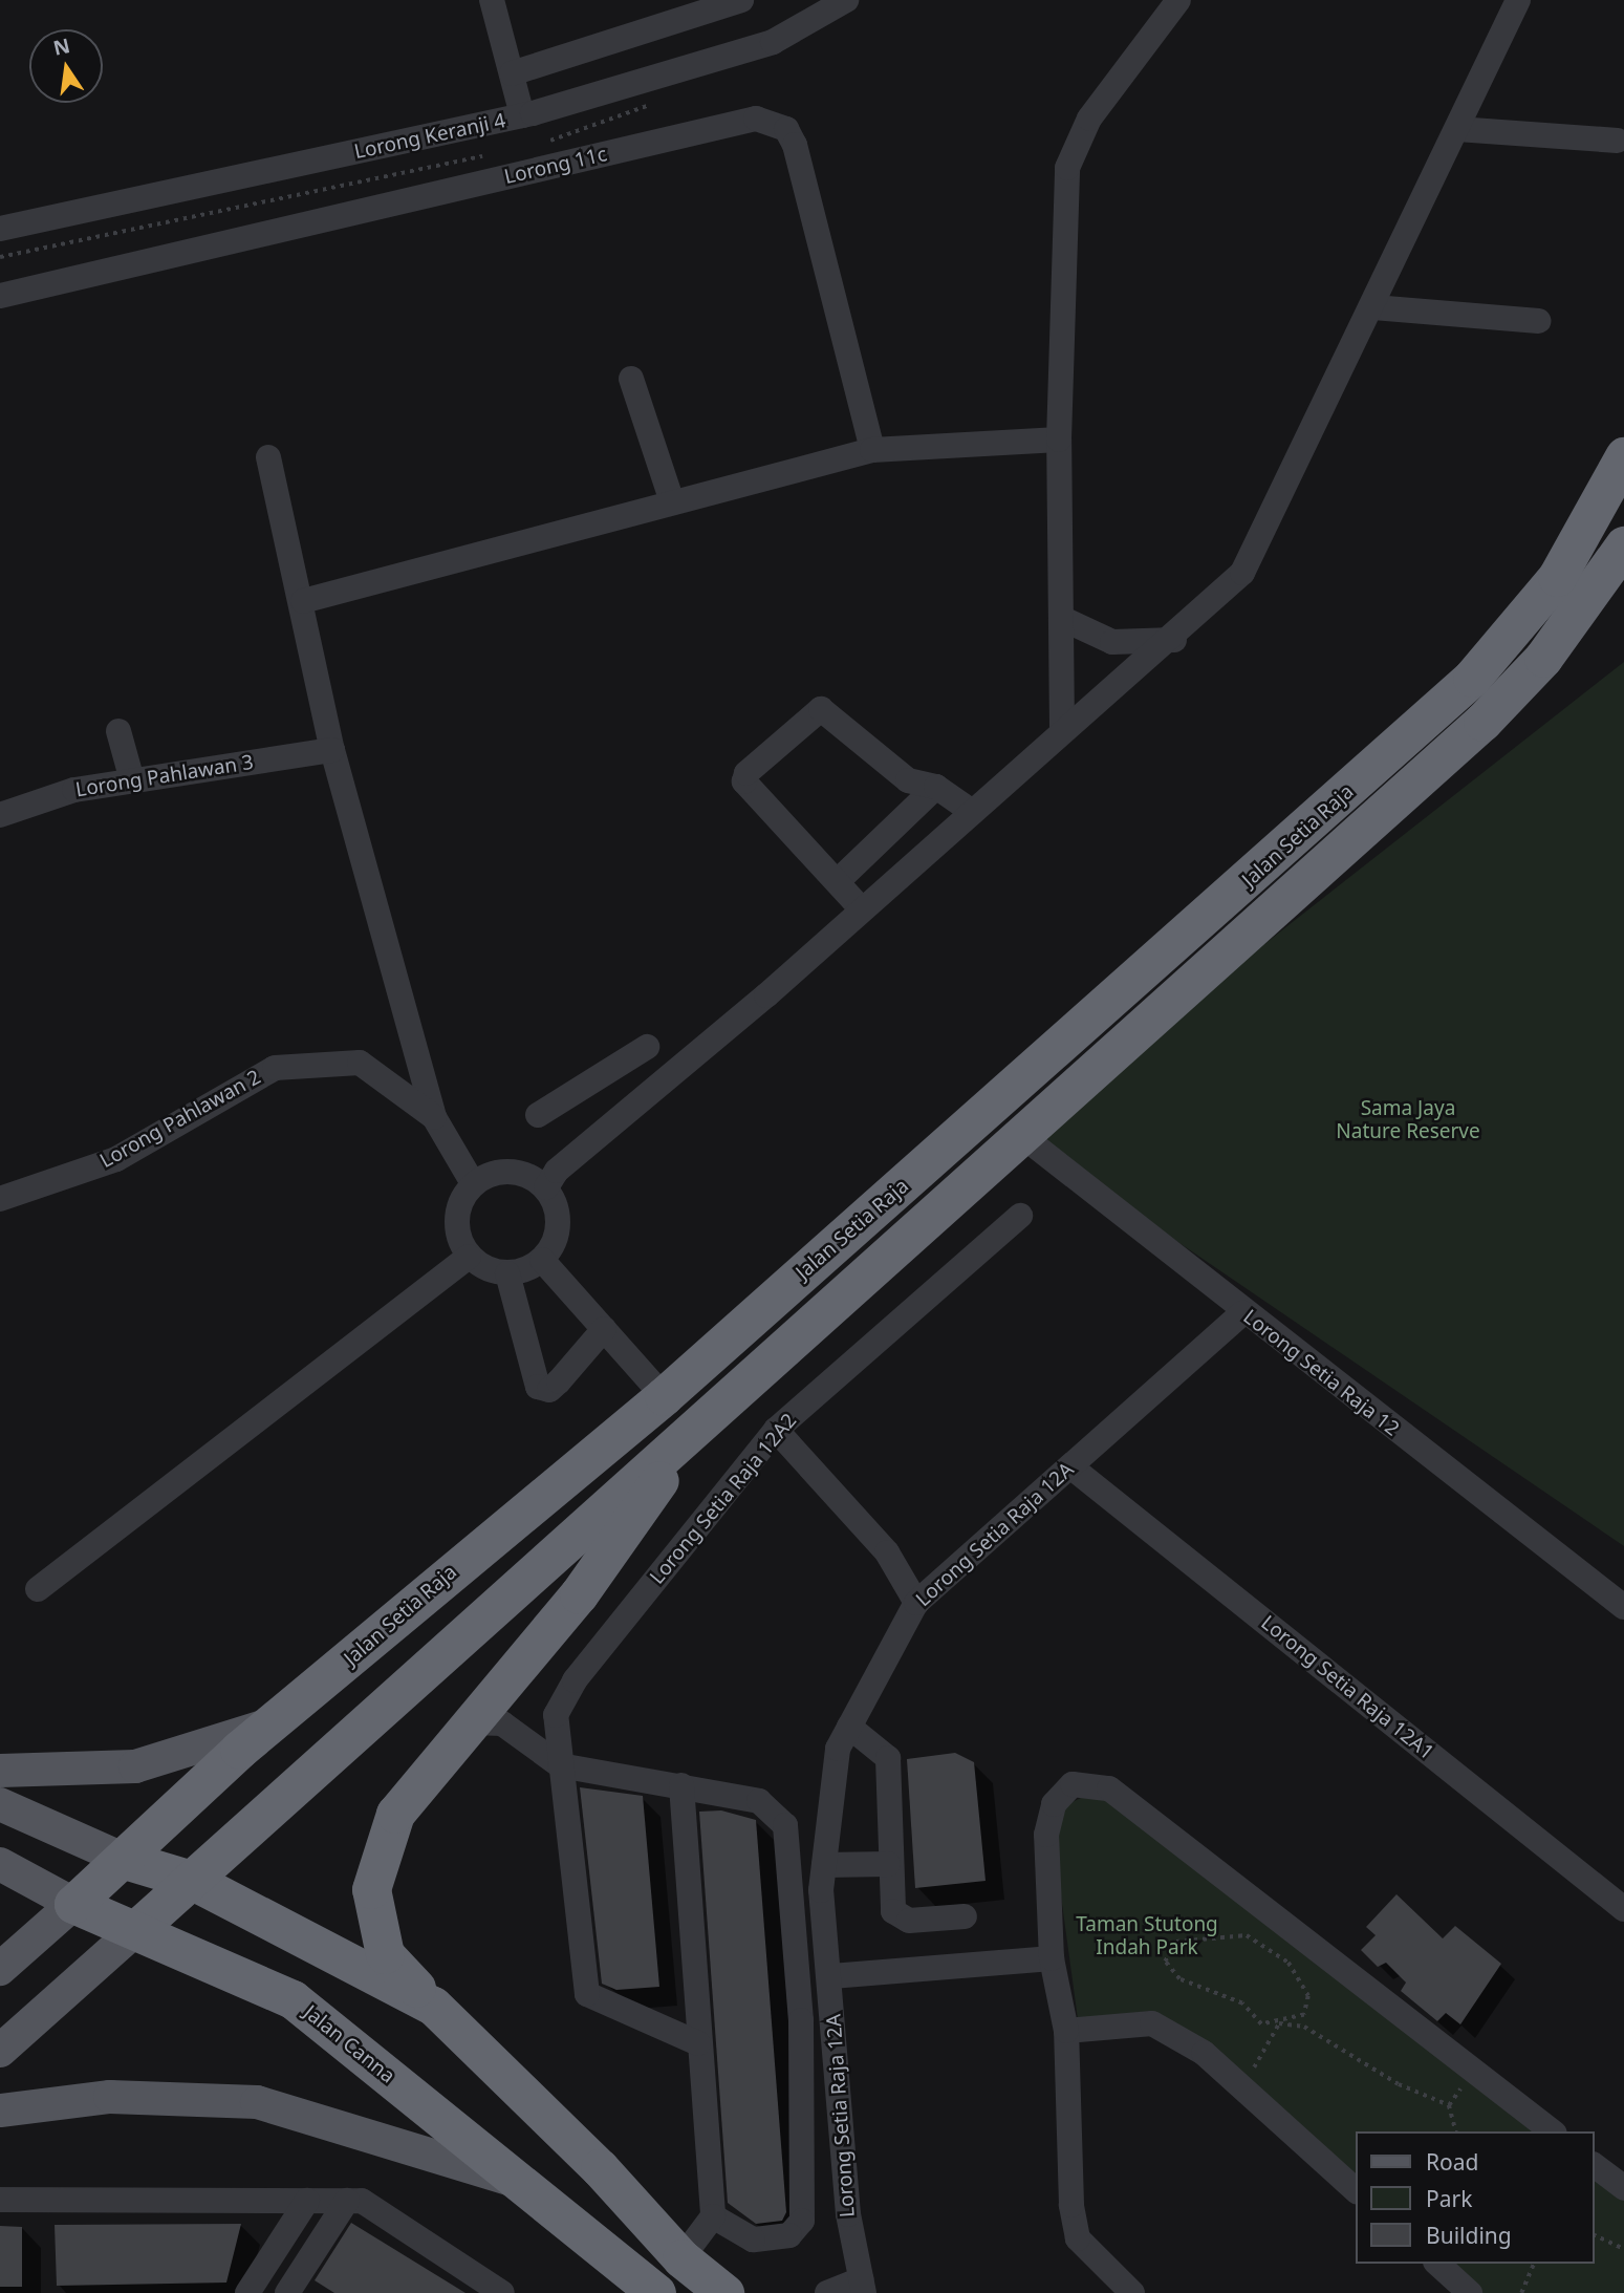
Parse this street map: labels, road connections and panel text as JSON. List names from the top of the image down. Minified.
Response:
{"streets":{"highway":["Jalan Setia Raja","Jalan Canna"],"street":["Lorong Keranji 4","Lorong 11c","Lorong Pahlawan 3","Lorong Pahlawan 2","Lorong Setia Raja 12","Lorong Setia Raja 12A2","Lorong Setia Raja 12A","Lorong Setia Raja 12A1"]},"crossings":[["Jalan Setia Raja","Lorong Setia Raja 12"],["Jalan Setia Raja","Jalan Canna"],["Lorong Setia Raja 12","Lorong Setia Raja 12A"],["Lorong Setia Raja 12A","Lorong Setia Raja 12A1"]],"parks":["Sama Jaya Nature Reserve","Taman Stutong Indah Park"],"legend":["Road","Park","Building"],"north":"top"}
